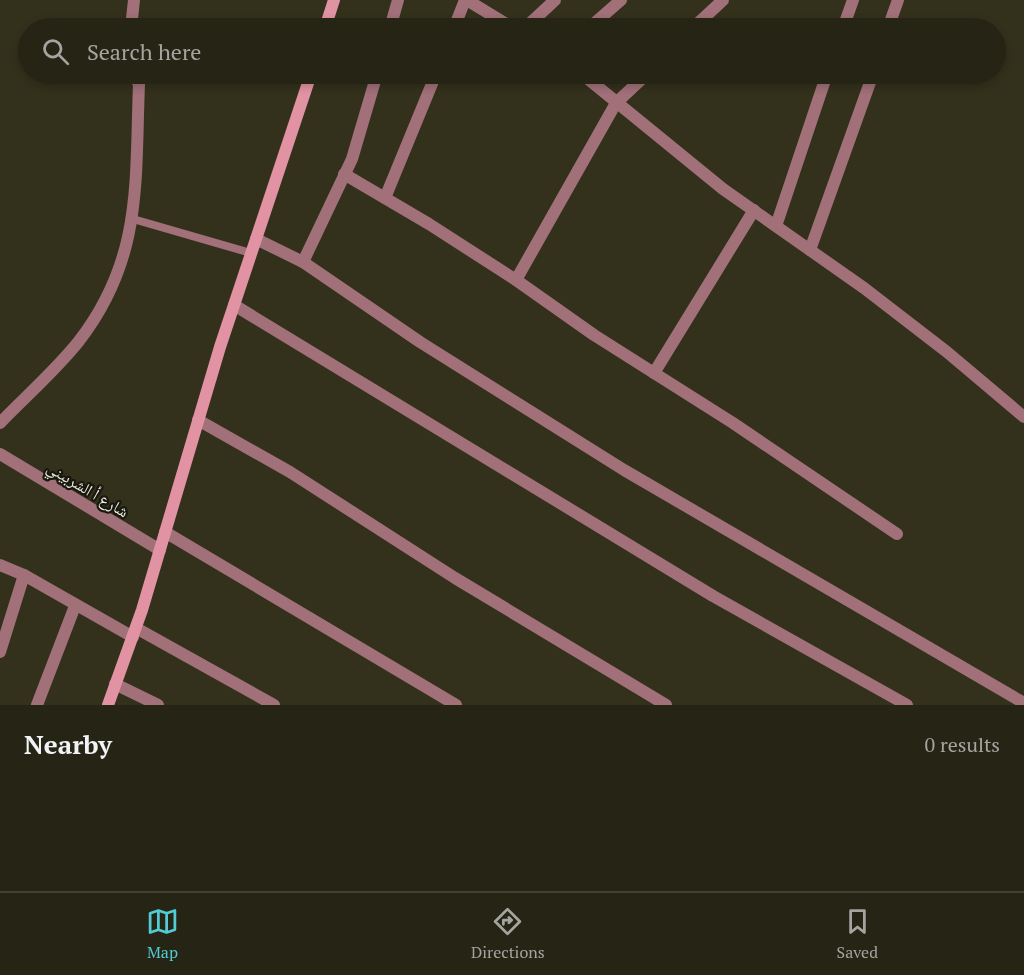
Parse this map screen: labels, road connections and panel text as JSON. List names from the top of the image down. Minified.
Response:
{"streets":{"street":["شارع أ الشربيني"]},"page":{"search":"Search here","heading":["Nearby","0 results"],"nav":["Map","Directions","Saved"]}}
